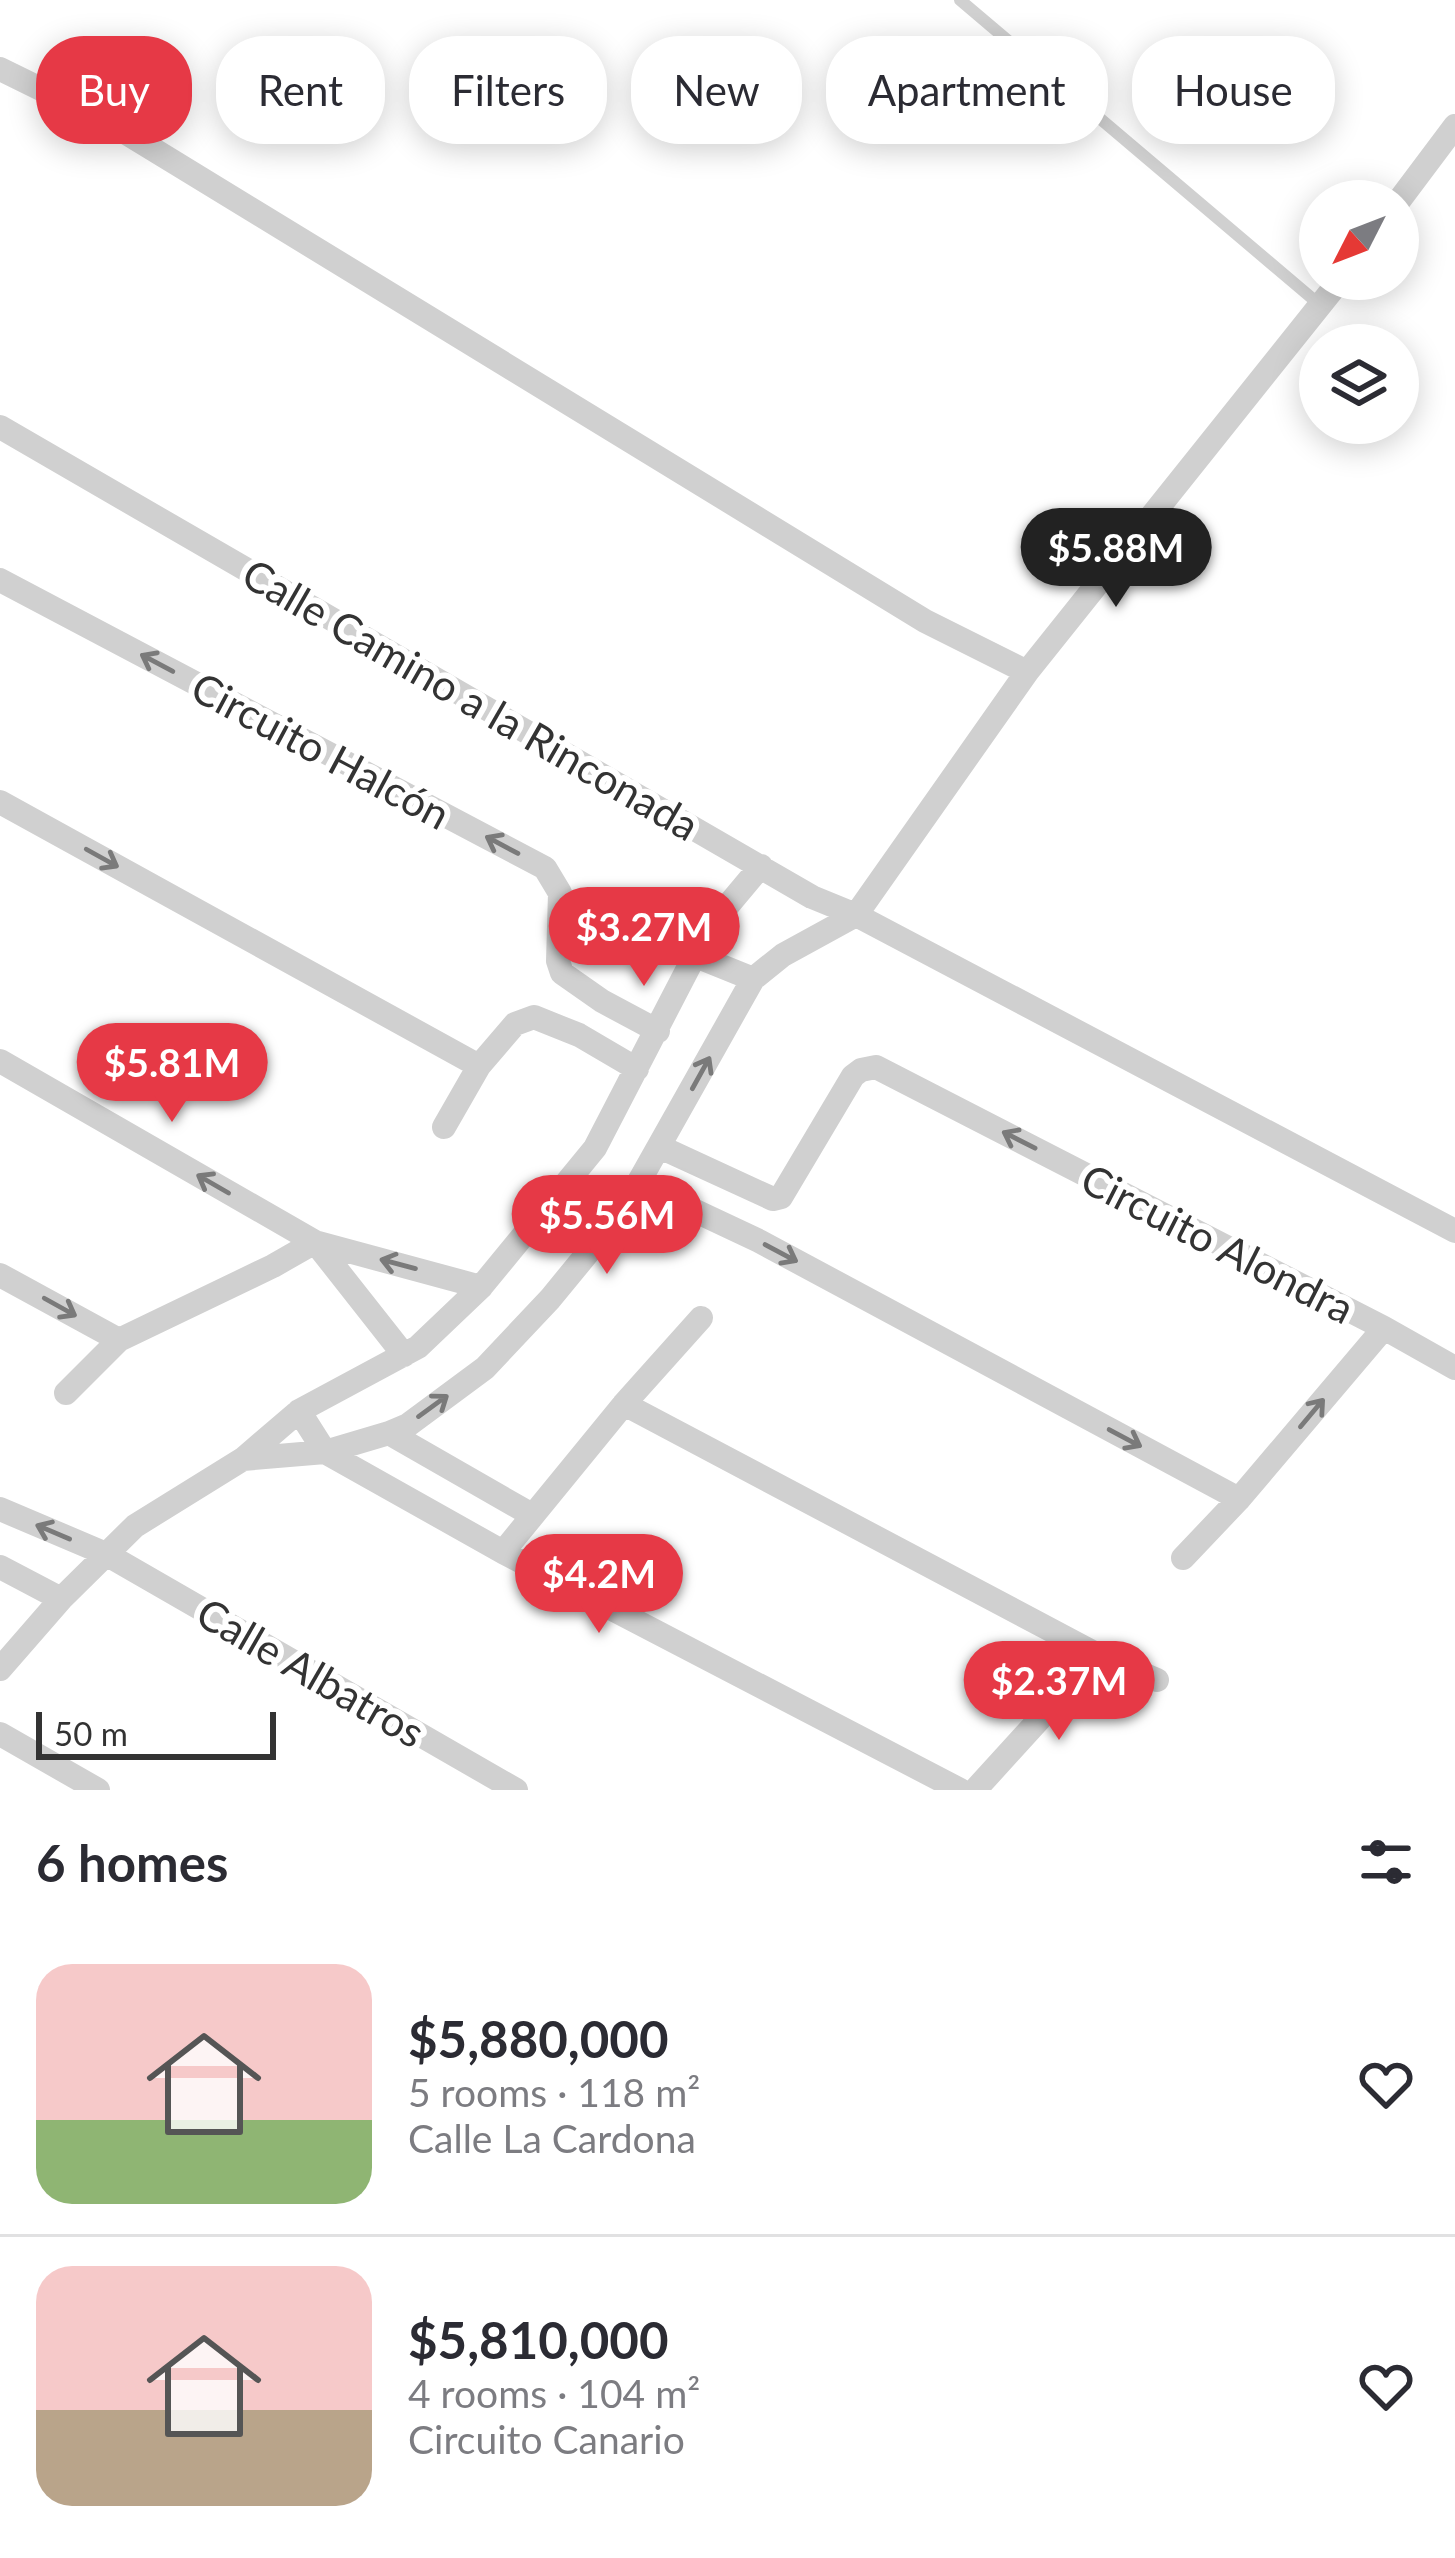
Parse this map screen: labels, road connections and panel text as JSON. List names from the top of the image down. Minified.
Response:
{"streets":{"street":["Calle Camino a la Rinconada","Circuito Halcón","Circuito Alondra","Calle Albatros"]},"scale_bar":"50 m","north":"bottom left","page":{"chip":["Buy","Rent","Filters","New","Apartment","House"],"price":["$5.88M","$3.27M","$5.81M","$5.56M","$4.2M","$2.37M"],"scale":"50 m","heading":"6 homes","list":[{"name":"$5,880,000","note":"5 rooms · 118 m² · Calle La Cardona"},{"name":"$5,810,000","note":"4 rooms · 104 m² · Circuito Canario"}]}}
